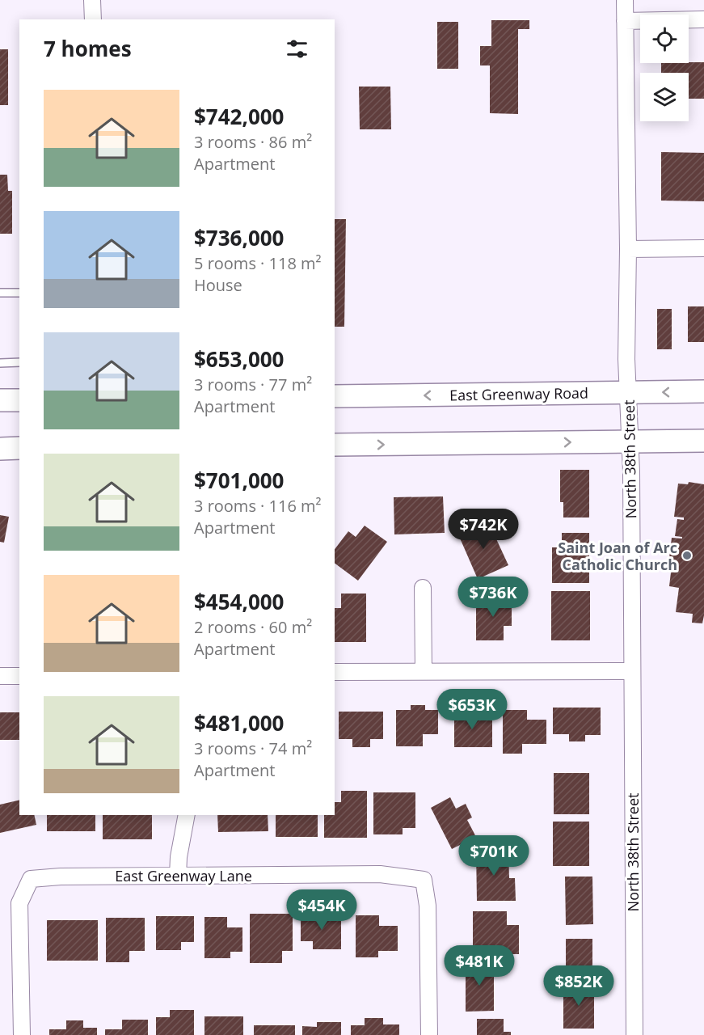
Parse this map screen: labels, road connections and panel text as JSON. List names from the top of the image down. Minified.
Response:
{"streets":{"main road":["East Greenway Road"],"street":["North 38th Street","East Greenway Lane"]},"crossings":[["East Greenway Road","North 38th Street"]],"places":["Saint Joan of Arc Catholic Church"],"page":{"heading":"7 homes","list":[{"name":"$742,000","note":"3 rooms · 86 m² · Apartment"},{"name":"$736,000","note":"5 rooms · 118 m² · House"},{"name":"$653,000","note":"3 rooms · 77 m² · Apartment"},{"name":"$701,000","note":"3 rooms · 116 m² · Apartment"},{"name":"$454,000","note":"2 rooms · 60 m² · Apartment"},{"name":"$481,000","note":"3 rooms · 74 m² · Apartment"}],"price":["$742K","$736K","$653K","$701K","$454K","$481K","$852K"]}}
